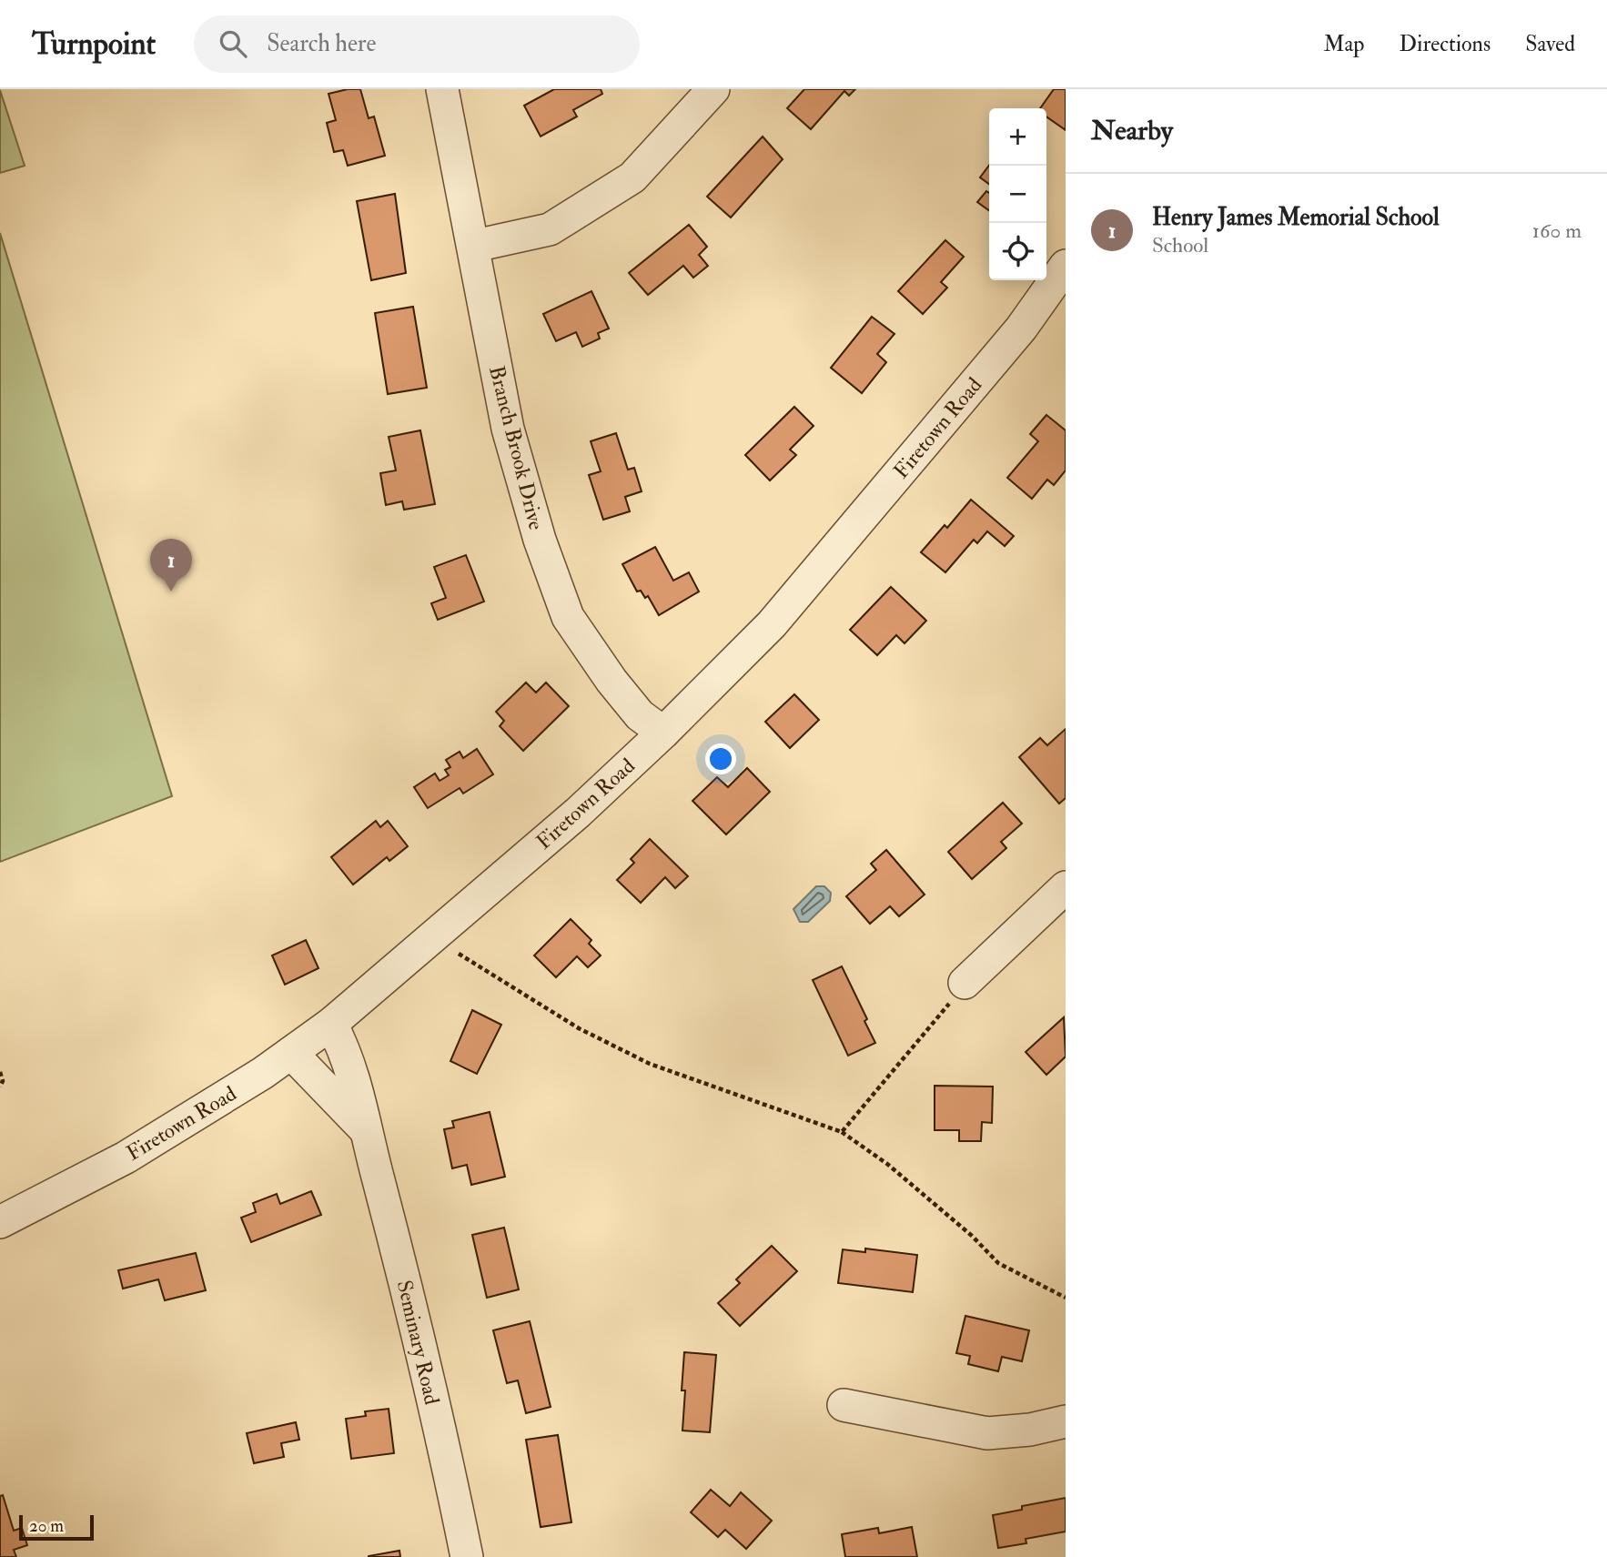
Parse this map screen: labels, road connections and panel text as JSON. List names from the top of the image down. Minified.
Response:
{"streets":{"street":["Firetown Road","Branch Brook Drive","Seminary Road"]},"crossings":[["Firetown Road","Branch Brook Drive"],["Firetown Road","Seminary Road"]],"scale_bar":"20 m","page":{"header":"Turnpoint","search":"Search here","nav":["Map","Directions","Saved"],"heading":"Nearby","map_buttons":["+","−"],"list":[{"mark":"1","name":"Henry James Memorial School","note":"School","value":"160 m"}],"pins":"1","scale":"20 m"}}
